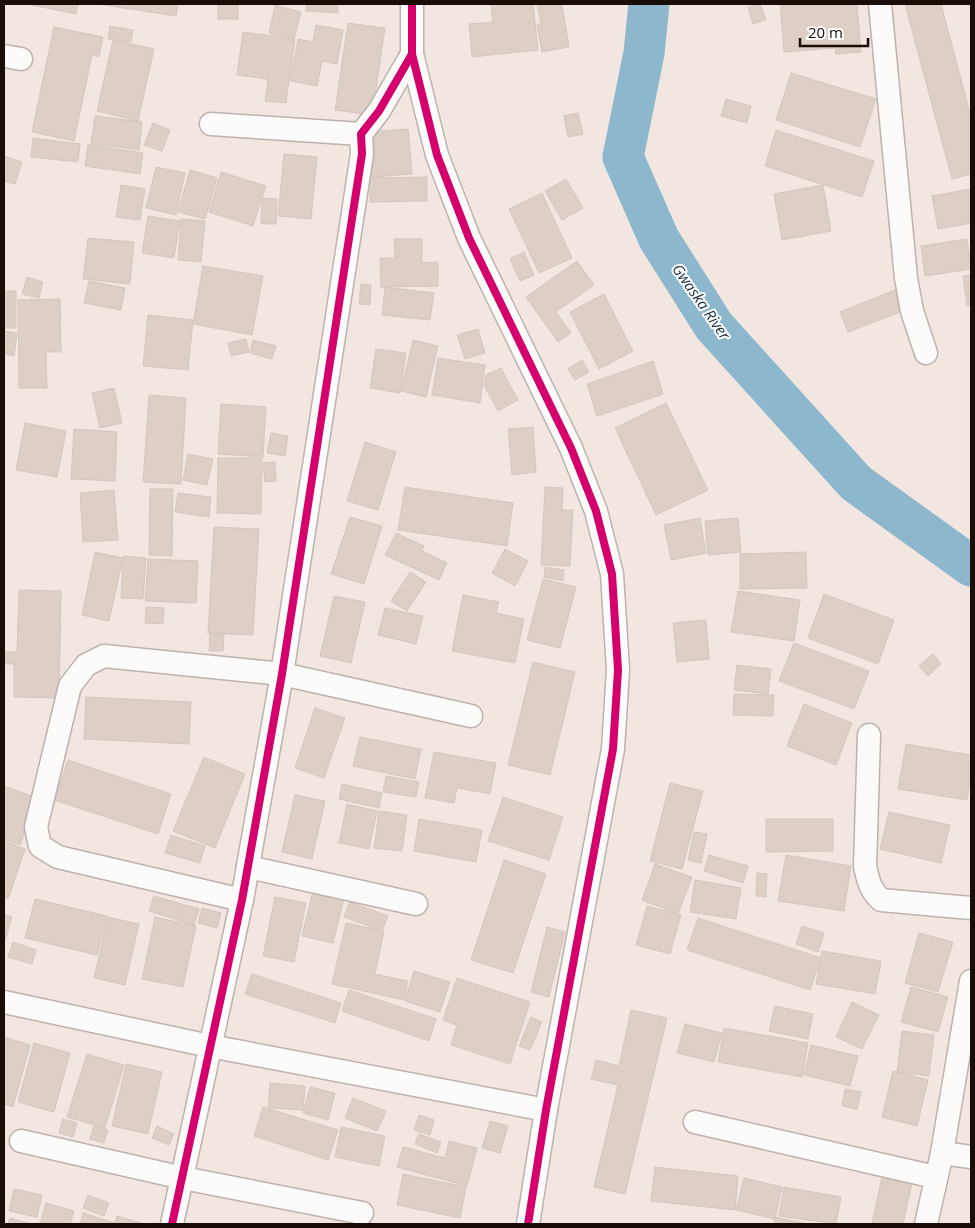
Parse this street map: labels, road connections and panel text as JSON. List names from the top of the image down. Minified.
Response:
{"water":["Gwaska River"],"scale_bar":"20 m"}
